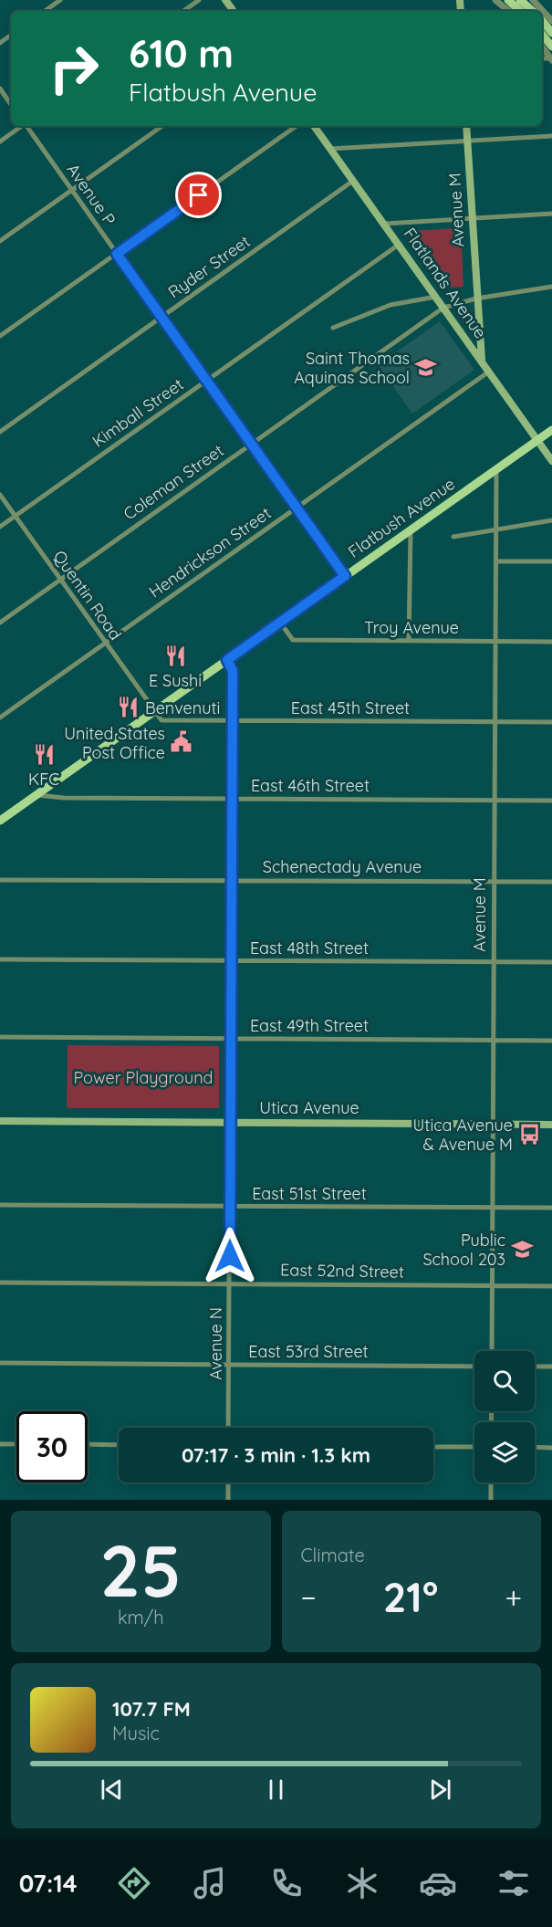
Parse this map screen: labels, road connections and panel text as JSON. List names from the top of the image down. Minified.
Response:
{"streets":{"main road":["Avenue M","Flatlands Avenue","Flatbush Avenue","Utica Avenue"],"street":["Avenue P","Ryder Street","Kimball Street","Coleman Street","Hendrickson Street","Quentin Road","Troy Avenue","East 45th Street","East 46th Street","Schenectady Avenue","East 48th Street","East 49th Street","East 51st Street","East 52nd Street","Avenue N","East 53rd Street"]},"crossings":[["Avenue P","Ryder Street"],["Avenue P","Kimball Street"],["Avenue P","Coleman Street"],["Avenue P","Flatbush Avenue"],["Avenue P","Hendrickson Street"],["Avenue M","Flatlands Avenue"],["Avenue M","Flatbush Avenue"],["Avenue M","Troy Avenue"],["Avenue M","East 45th Street"],["Avenue M","East 46th Street"],["Avenue M","Schenectady Avenue"],["Avenue M","East 48th Street"],["Avenue M","East 49th Street"],["Avenue M","Utica Avenue"],["Avenue M","East 51st Street"],["Avenue M","East 52nd Street"],["Ryder Street","Flatlands Avenue"],["Flatlands Avenue","Kimball Street"],["Flatlands Avenue","Coleman Street"],["Flatlands Avenue","Flatbush Avenue"],["Flatlands Avenue","Hendrickson Street"],["Kimball Street","Quentin Road"],["Coleman Street","Quentin Road"],["Flatbush Avenue","Quentin Road"],["Flatbush Avenue","Troy Avenue"],["Flatbush Avenue","East 45th Street"],["Flatbush Avenue","East 46th Street"],["Flatbush Avenue","Avenue N"],["Hendrickson Street","Quentin Road"],["Quentin Road","East 45th Street"],["East 45th Street","Avenue N"],["East 46th Street","Avenue N"],["Schenectady Avenue","Avenue N"],["East 48th Street","Avenue N"],["East 49th Street","Avenue N"],["Utica Avenue","Avenue N"],["East 51st Street","Avenue N"],["East 52nd Street","Avenue N"],["Avenue N","East 53rd Street"]],"parks":["Power Playground"],"places":{"school or university":["Saint Thomas Aquinas School","Public School 203"],"restaurant":["E Sushi","Benvenuti","KFC"],"public building":["United States Post Office"],"bus stop":["Utica Avenue & Avenue M"]},"page":{"turn":["610 m","Flatbush Avenue"],"limit":"30","trip":"07:17 · 3 min · 1.3 km","tile":[["25","km/h"],"Climate"],"heat":["−","21°","+"],"song":["107.7 FM","Music"],"tabs":"07:14"}}
